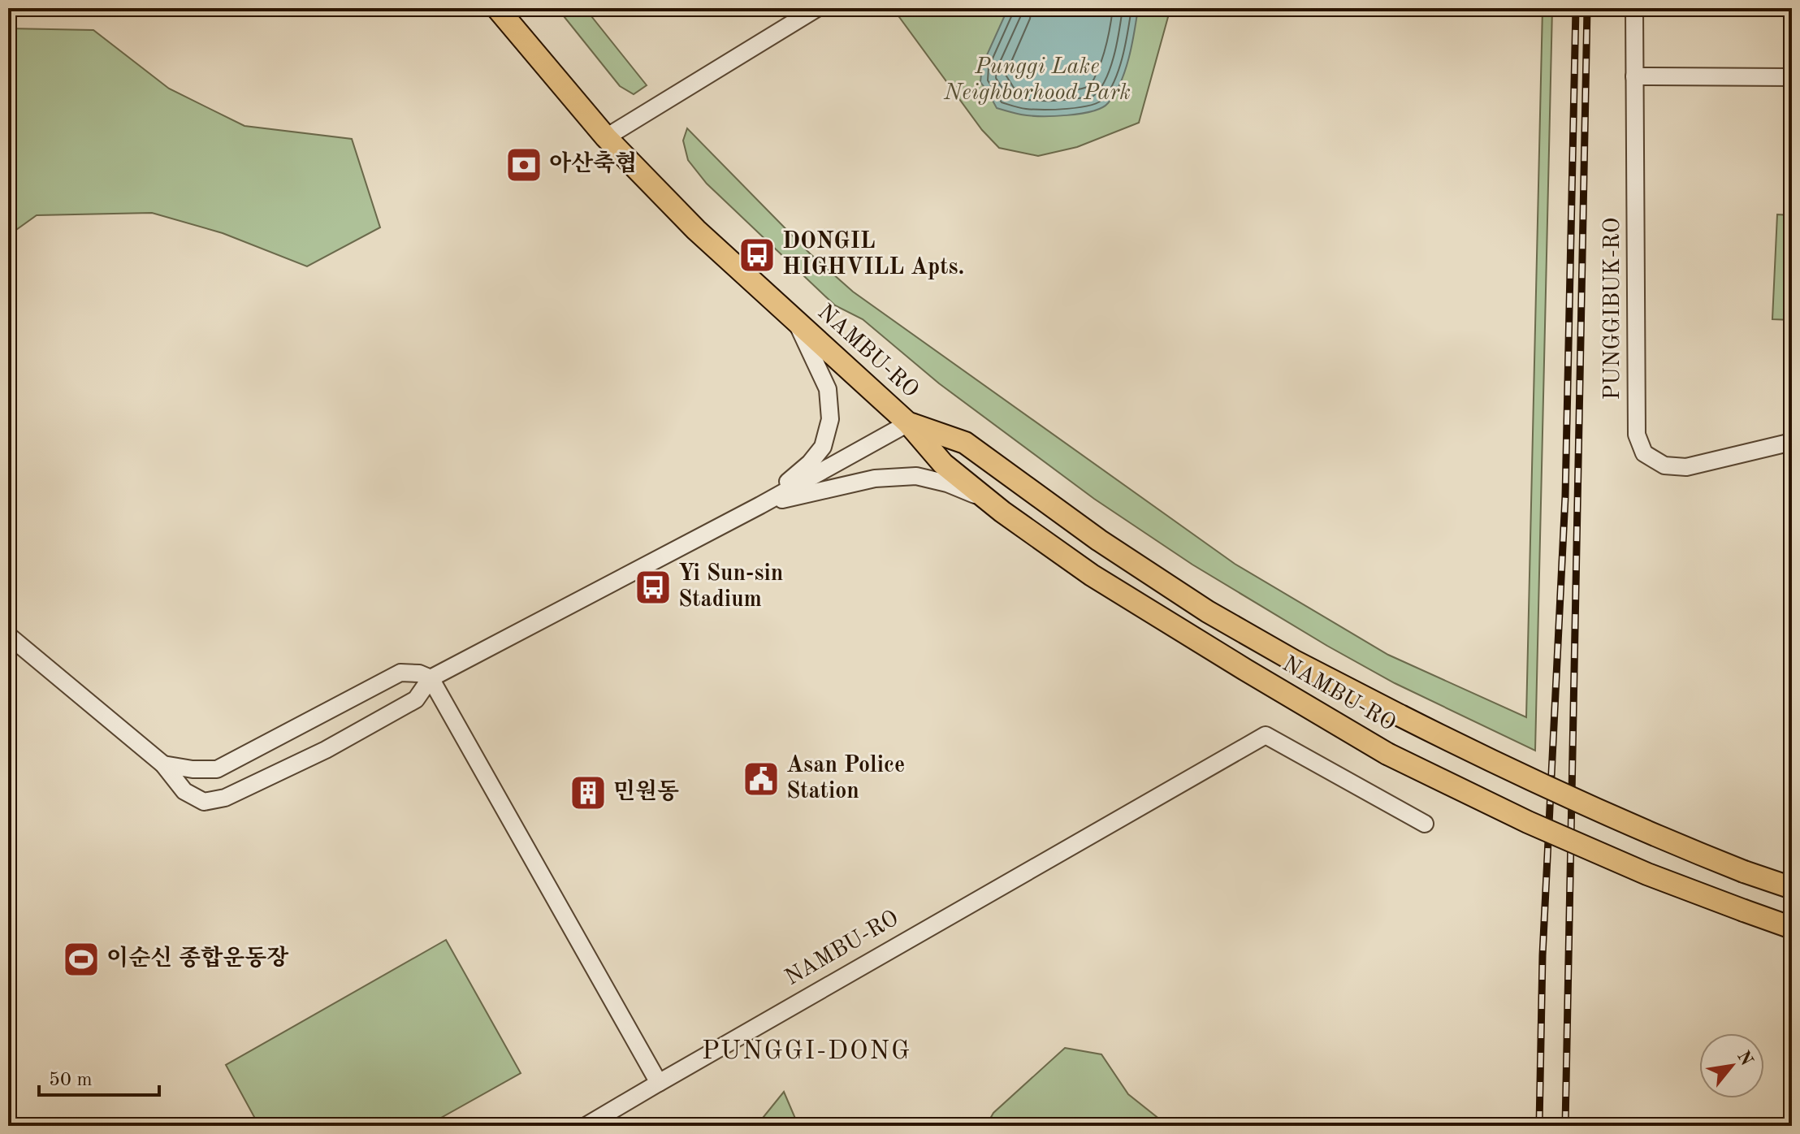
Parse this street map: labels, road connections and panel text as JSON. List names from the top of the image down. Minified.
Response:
{"streets":{"main road":["NAMBU-RO"],"street":["PUNGGIBUK-RO"]},"districts":["PUNGGI-DONG"],"parks":["Punggi Lake Neighborhood Park"],"places":{"bank":["아산축협"],"bus stop":["DONGIL HIGHVILL Apts.","Yi Sun-sin Stadium"],"public building":["Asan Police Station"],"building":["민원동"],"sports":["이순신 종합운동장"]},"scale_bar":"50 m","north":"top right"}
